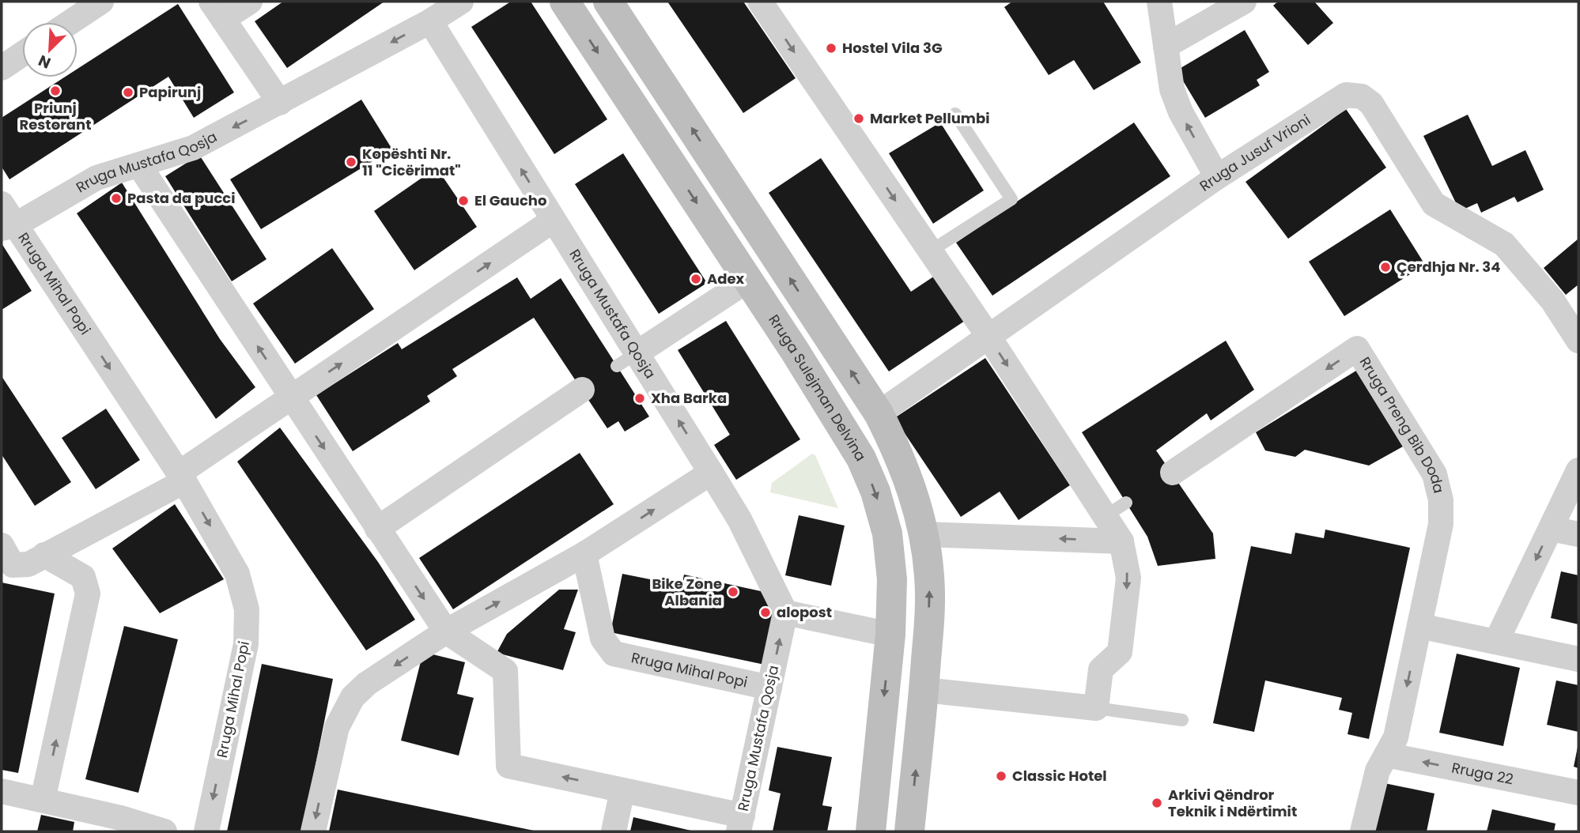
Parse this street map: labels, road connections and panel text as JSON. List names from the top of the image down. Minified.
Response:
{"streets":{"main road":["Rruga Sulejman Delvina"],"street":["Rruga Jusuf Vrioni","Rruga Mustafa Qosja","Rruga Mihal Popi","Rruga Preng Bib Doda","Rruga 22"]},"crossings":[["Rruga Mustafa Qosja","Rruga Mihal Popi"],["Rruga Preng Bib Doda","Rruga 22"]],"places":["Hostel Vila 3G","Priunj Restorant","Papirunj","Market Pellumbi","Kopështi Nr. 11 \"Cicërimat\"","Pasta da pucci","El Gaucho","Çerdhja Nr. 34","Adex","Xha Barka","Bike Zone Albania","alopost","Classic Hotel","Arkivi Qëndror Teknik i Ndërtimit"],"north":"bottom left"}
